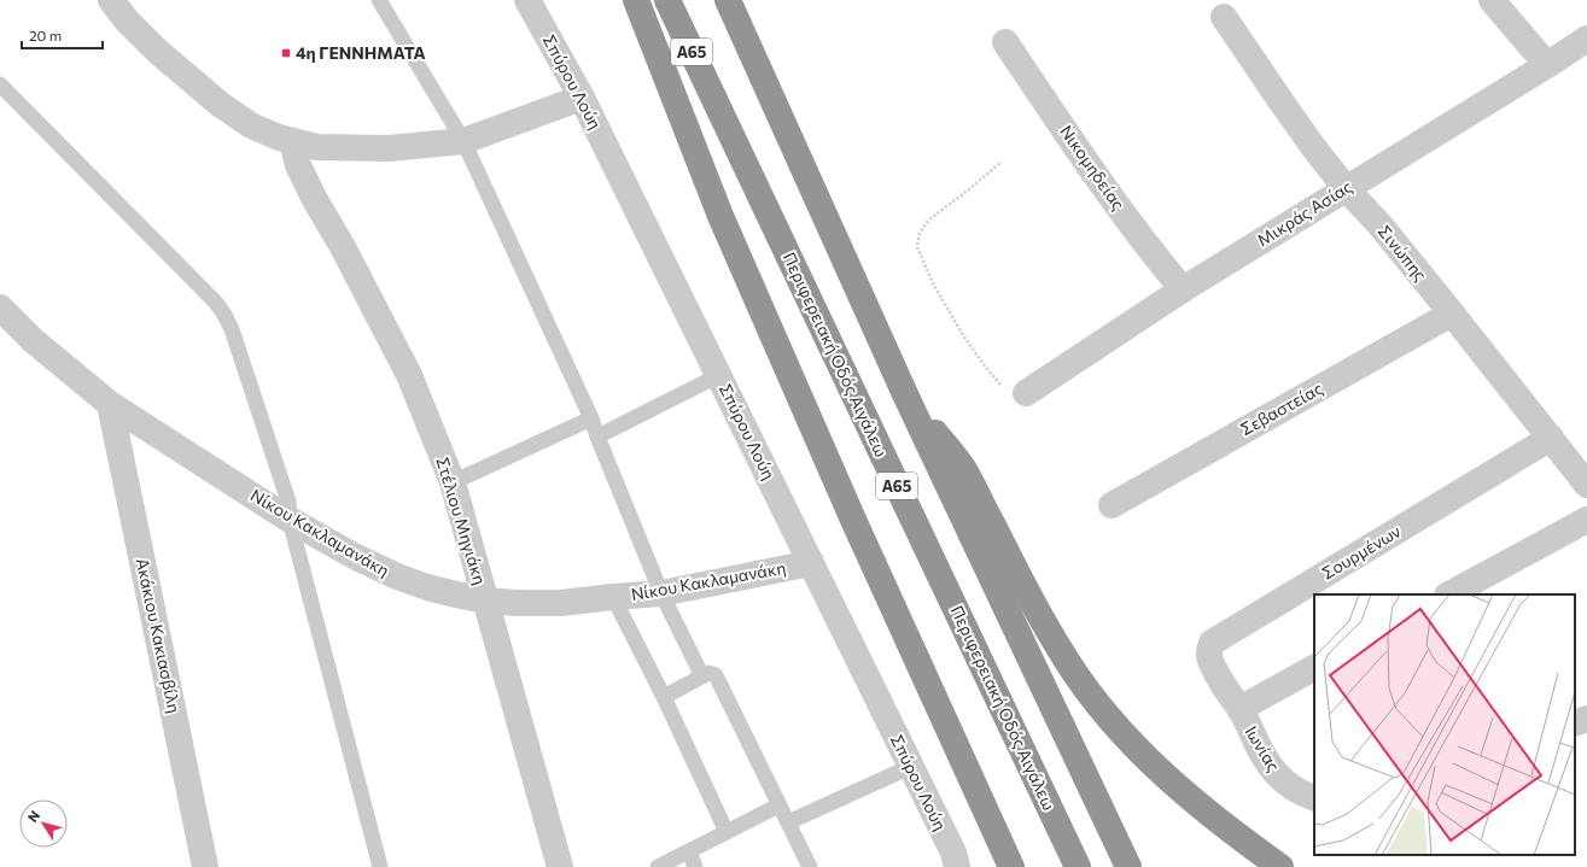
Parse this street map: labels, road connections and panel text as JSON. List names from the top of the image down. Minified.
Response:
{"streets":{"highway":["Α65","Περιφερειακή Οδός Αιγάλεω"],"street":["Σπύρου Λούη","Νικομηδείας","Μικράς Ασίας","Σινώπης","Σεβαστείας","Στέλιου Μηγιάκη","Νίκου Κακλαμανάκη","Σουρμένων","Ακάκιου Κακιασβίλη","Ιωνίας"]},"crossings":[["Σπύρου Λούη","Νίκου Κακλαμανάκη"],["Νικομηδείας","Μικράς Ασίας"],["Μικράς Ασίας","Σινώπης"],["Σινώπης","Σεβαστείας"],["Σινώπης","Σουρμένων"],["Στέλιου Μηγιάκη","Νίκου Κακλαμανάκη"],["Νίκου Κακλαμανάκη","Ακάκιου Κακιασβίλη"],["Σουρμένων","Ιωνίας"]],"places":{"transit":["4η ΓΕΝΝΗΜΑΤΑ"]},"scale_bar":"20 m","north":"top left"}
